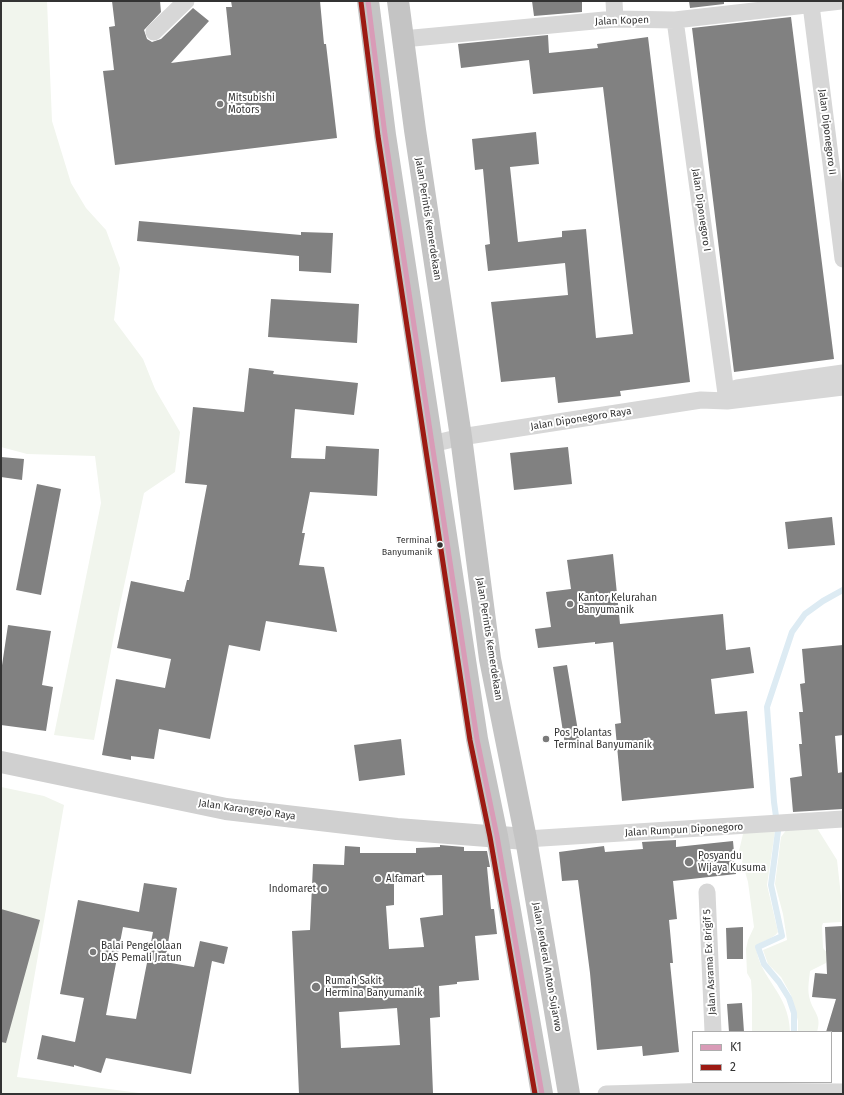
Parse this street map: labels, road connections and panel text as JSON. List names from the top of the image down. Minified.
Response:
{"streets":{"highway":["Jalan Perintis Kemerdekaan","Jalan Jenderal Anton Sujarwo"],"main road":["Jalan Karangrejo Raya"],"street":["Jalan Kopen","Jalan Diponegoro II","Jalan Diponegoro I","Jalan Diponegoro Raya","Jalan Rumpun Diponegoro","Jalan Asrama Ex Brigif 5"]},"crossings":[["Jalan Kopen","Jalan Diponegoro II"],["Jalan Kopen","Jalan Diponegoro I"],["Jalan Kopen","Jalan Perintis Kemerdekaan"],["Jalan Diponegoro I","Jalan Diponegoro Raya"],["Jalan Perintis Kemerdekaan","Jalan Diponegoro Raya"],["Jalan Perintis Kemerdekaan","Jalan Karangrejo Raya"],["Jalan Perintis Kemerdekaan","Jalan Rumpun Diponegoro"],["Jalan Perintis Kemerdekaan","Jalan Jenderal Anton Sujarwo"],["Jalan Karangrejo Raya","Jalan Rumpun Diponegoro"],["Jalan Karangrejo Raya","Jalan Jenderal Anton Sujarwo"],["Jalan Rumpun Diponegoro","Jalan Jenderal Anton Sujarwo"]],"places":["Mitsubishi Motors","Terminal Banyumanik","Kantor Kelurahan Banyumanik","Pos Polantas Terminal Banyumanik","Posyandu Wijaya Kusuma","Alfamart","Indomaret","Balai Pengelolaan DAS Pemali Jratun","Rumah Sakit Hermina Banyumanik"],"lines":["transit line K1","transit line 2"],"legend":["K1","2"]}
